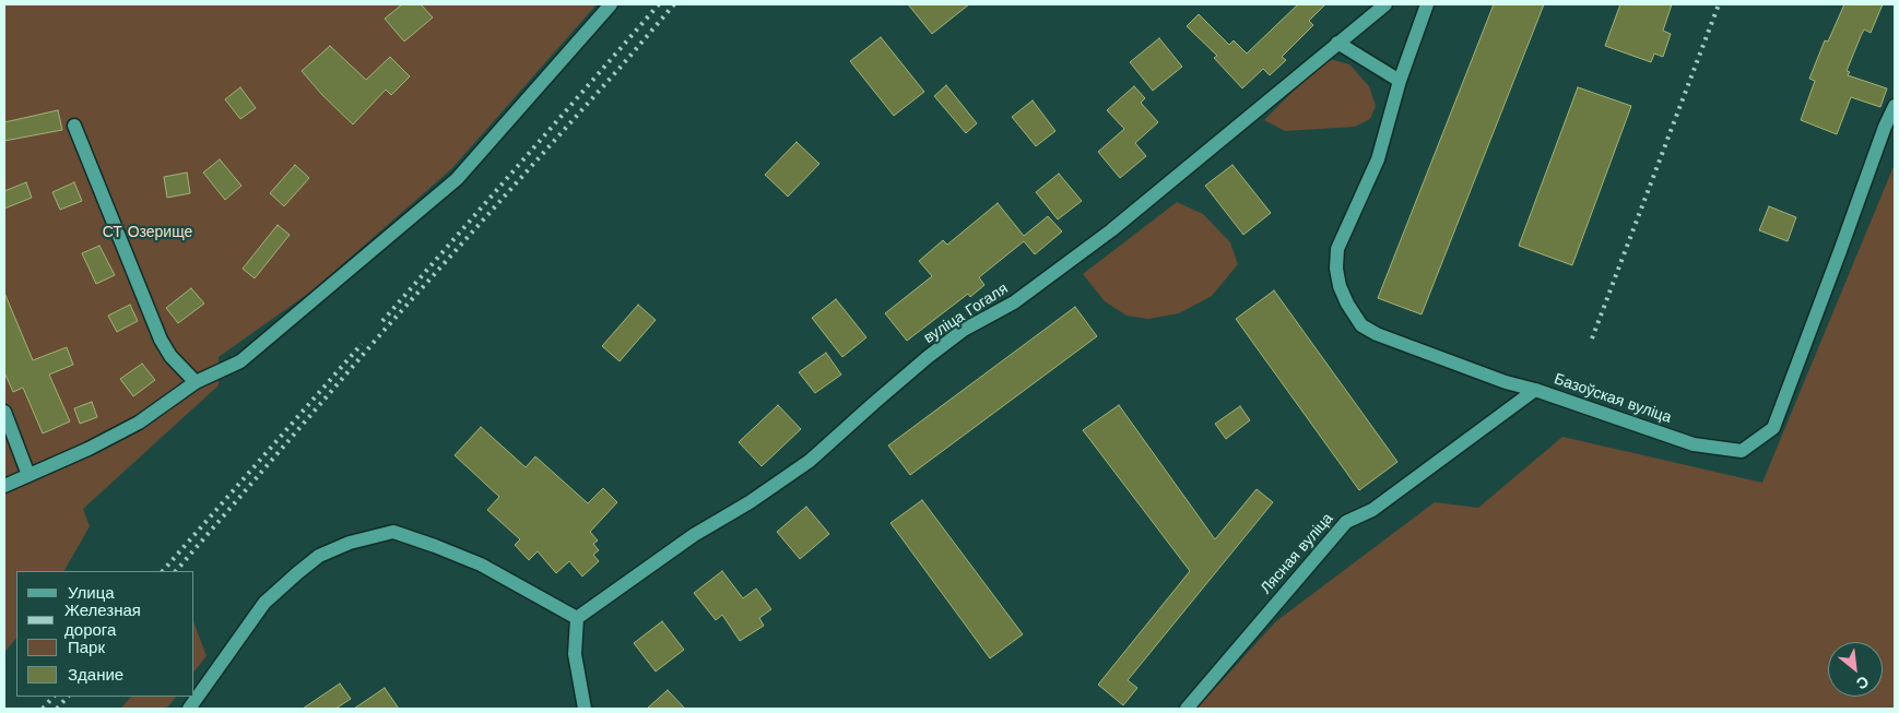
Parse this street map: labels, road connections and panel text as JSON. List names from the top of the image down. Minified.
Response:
{"streets":{"street":["вуліца Гогаля","Базоўская вуліца","Лясная вуліца"]},"crossings":[["Базоўская вуліца","Лясная вуліца"]],"parks":["СТ Озерище"],"legend":["Улица","Железная дорога","Парк","Здание"],"north":"bottom right"}
